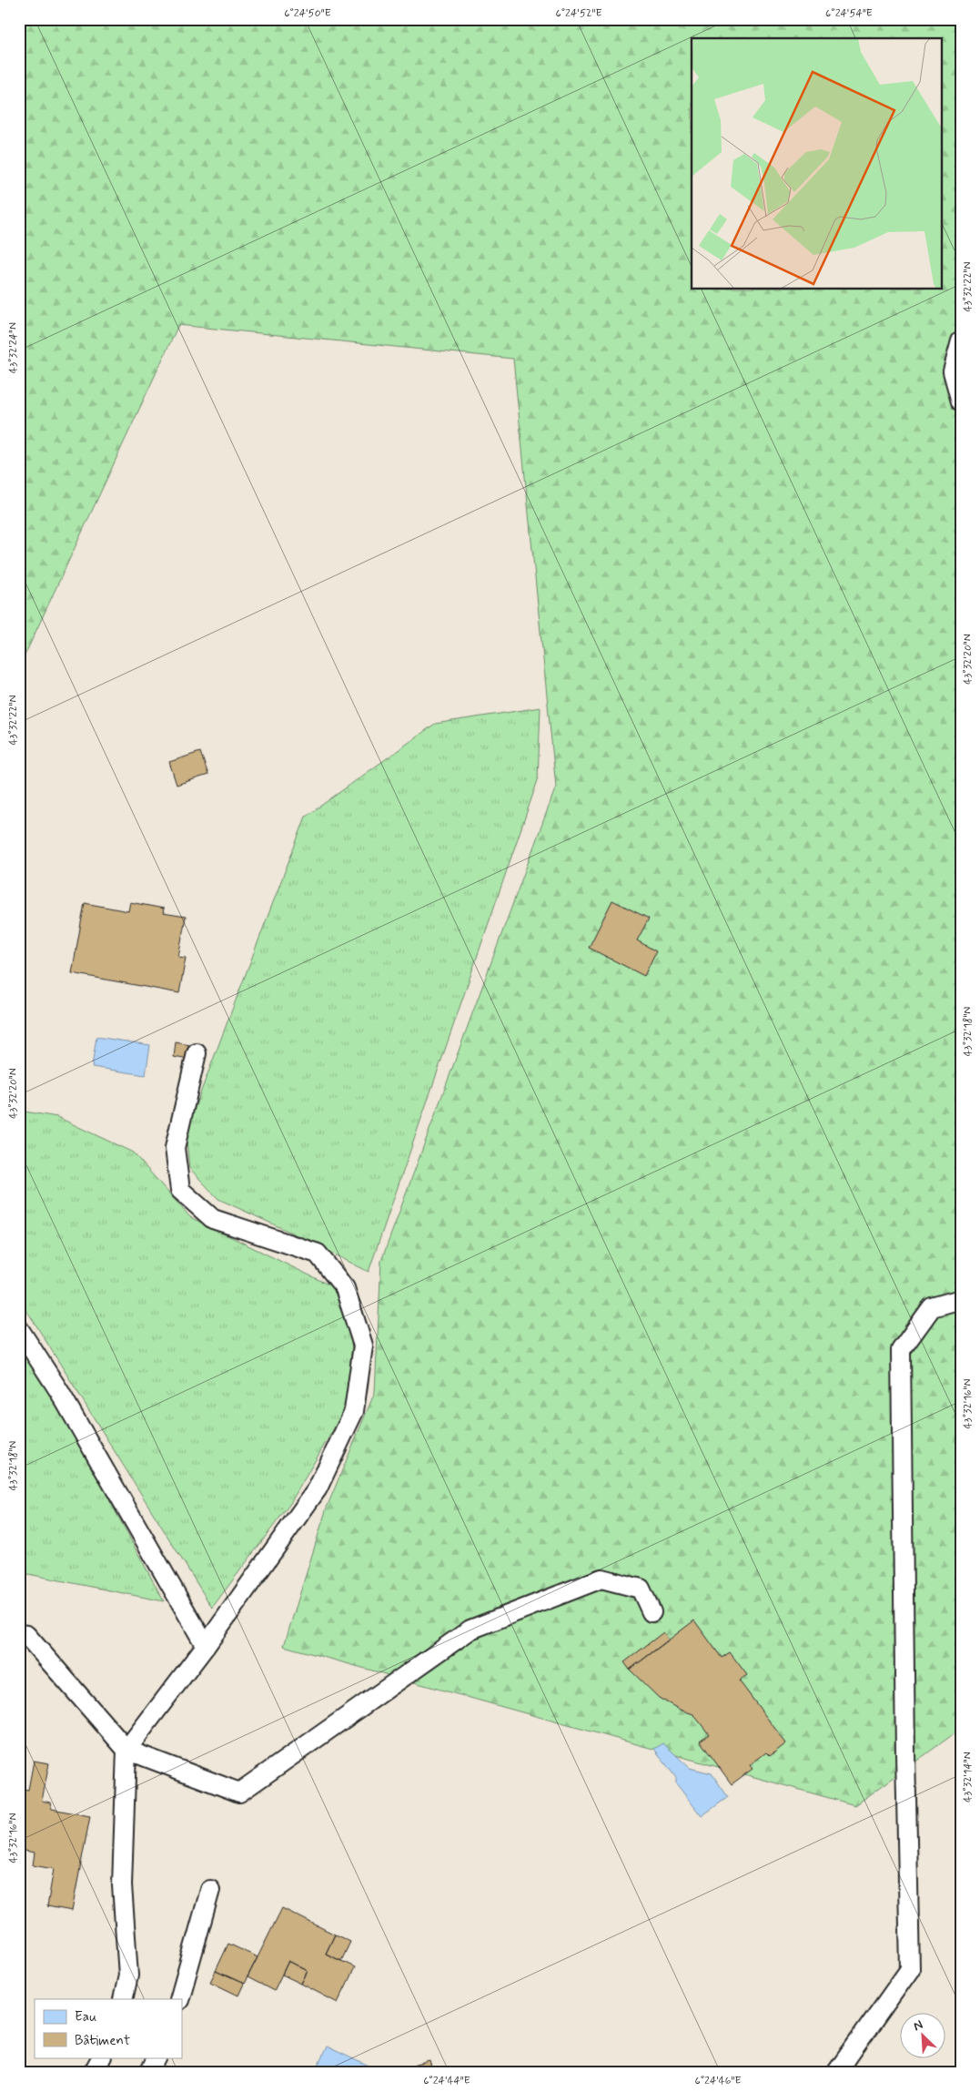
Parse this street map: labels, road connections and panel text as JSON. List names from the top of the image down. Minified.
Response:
{"legend":["Eau","Bâtiment"],"north":"top left","coordinates":["6°24'50\"E","6°24'52\"E","6°24'54\"E","43°32'22\"N","43°32'24\"N","43°32'20\"N","43°32'18\"N","43°32'16\"N","43°32'14\"N","6°24'44\"E","6°24'46\"E"]}
